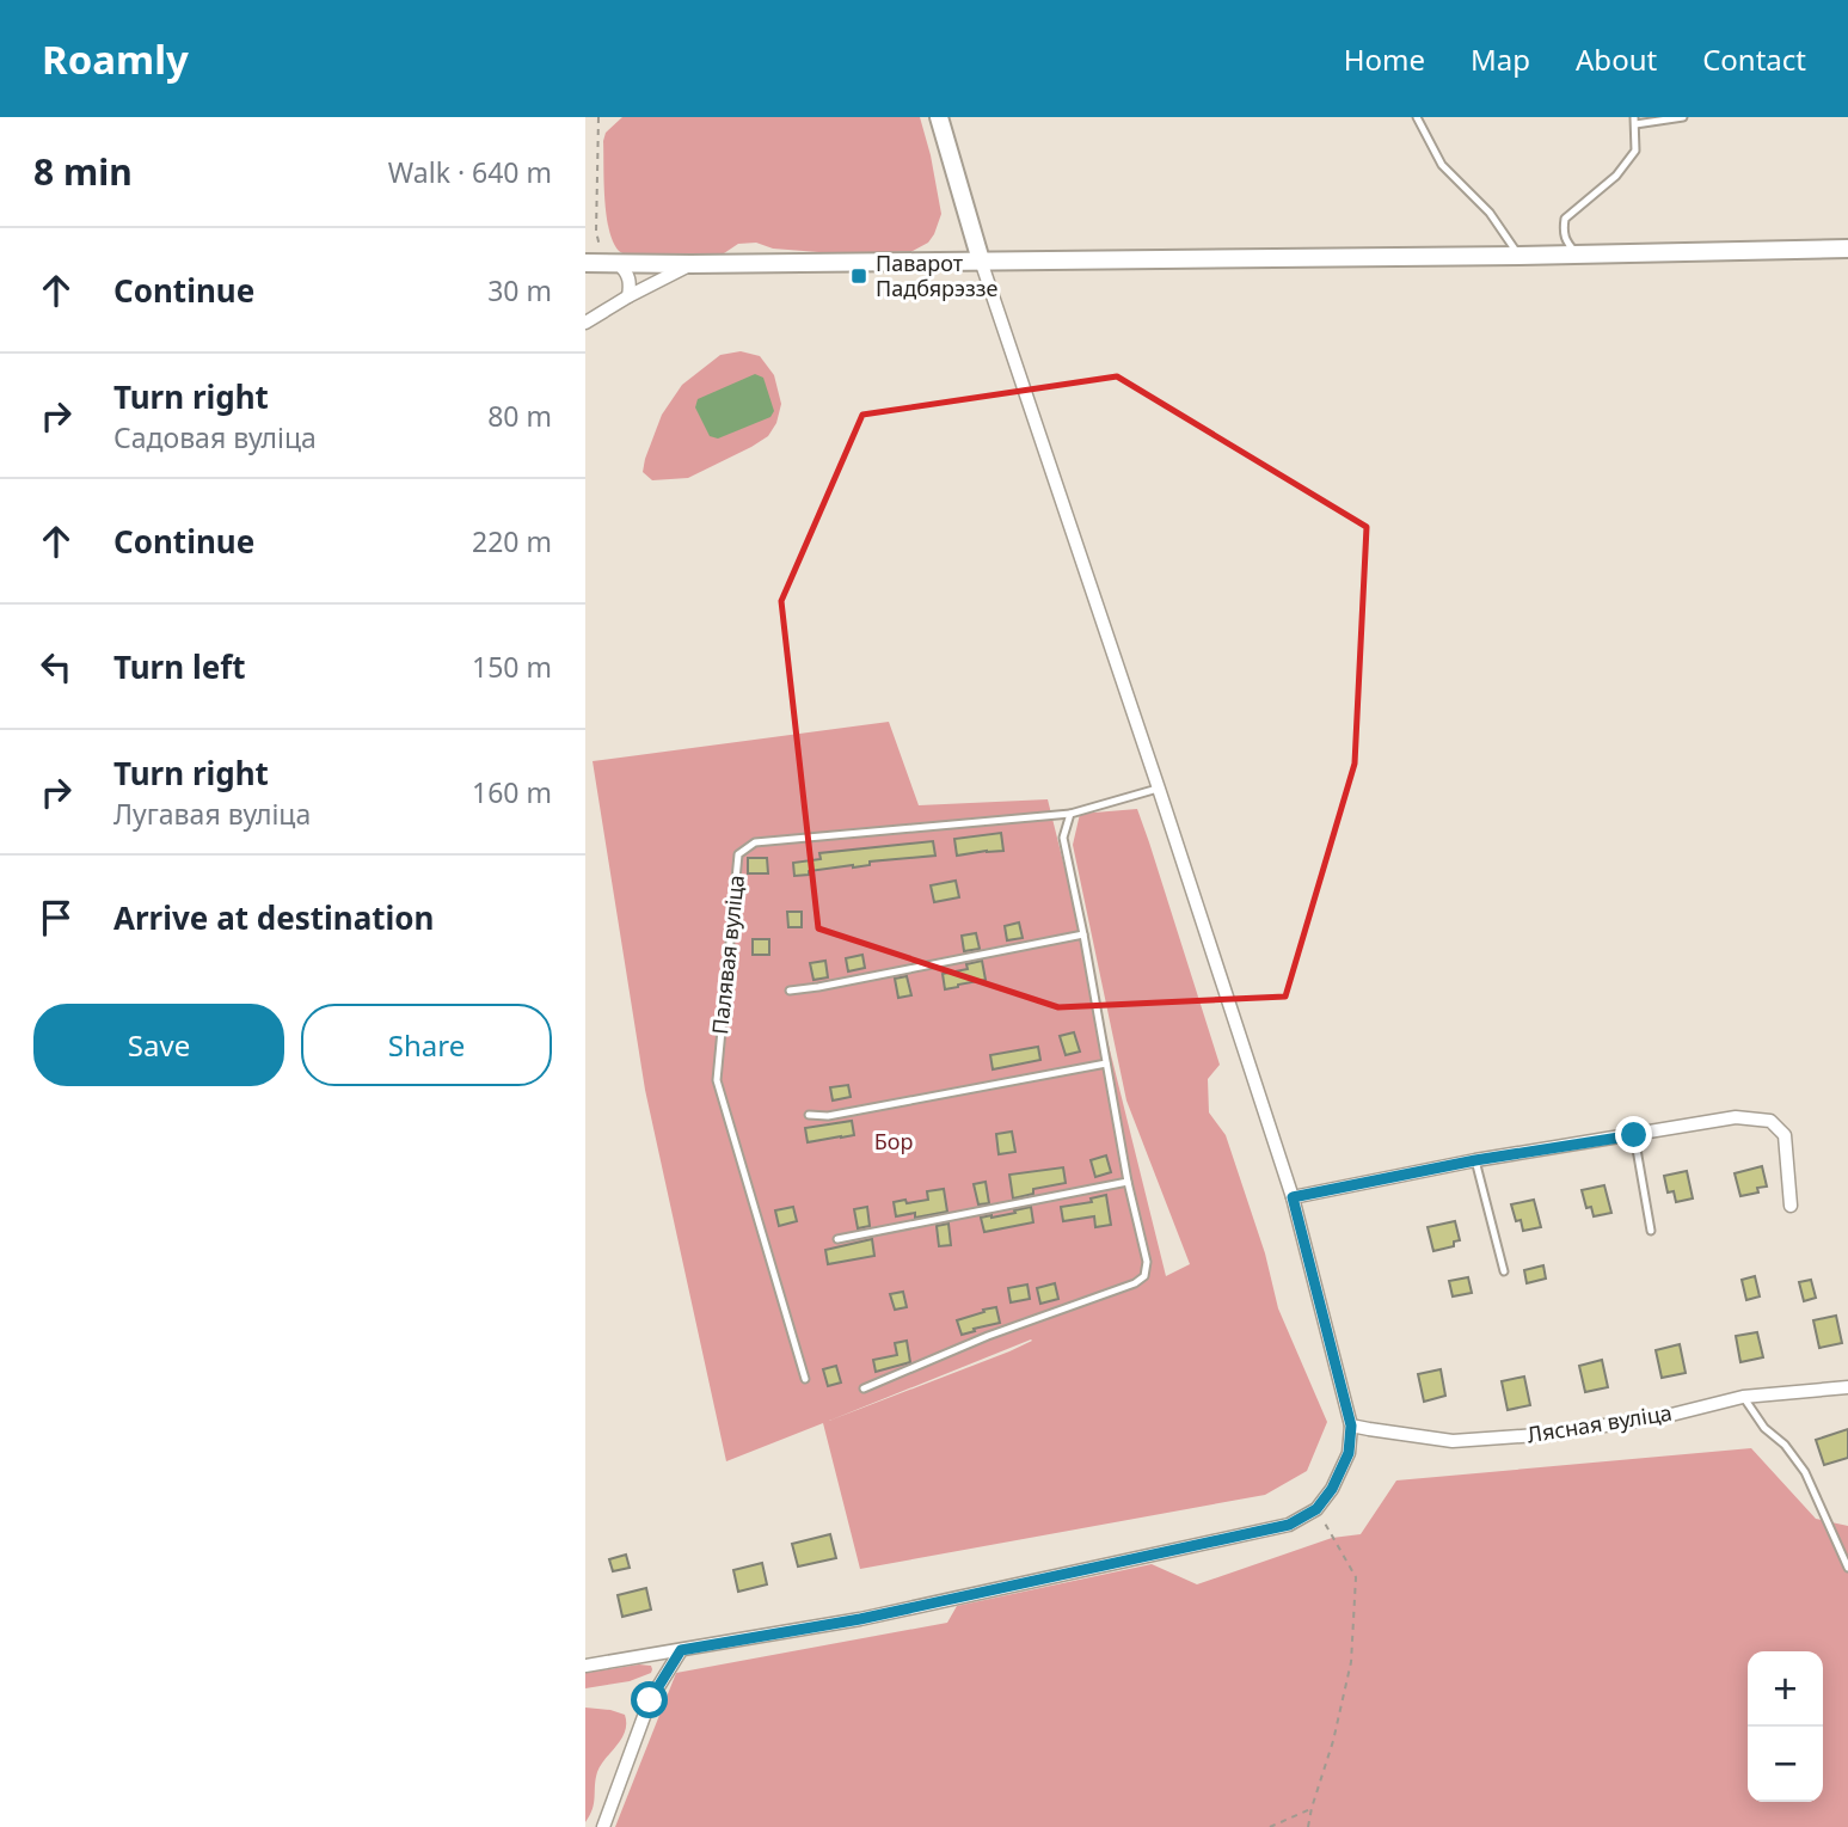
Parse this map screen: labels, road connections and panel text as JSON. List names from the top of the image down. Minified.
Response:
{"streets":{"street":["Лясная вуліца"],"lane":["Палявая вуліца"]},"parks":["Бор"],"places":{"transit":["Паварот Падбярэззе"]},"page":{"header":"Roamly","nav":["Home","Map","About","Contact"],"heading":["8 min","Walk · 640 m"],"list":[["Continue","30 m"],["Turn right","Садовая вуліца","80 m"],["Continue","220 m"],["Turn left","150 m"],["Turn right","Лугавая вуліца","160 m"],"Arrive at destination"],"buttons":["Save","Share"],"map_buttons":["+","−"]}}
